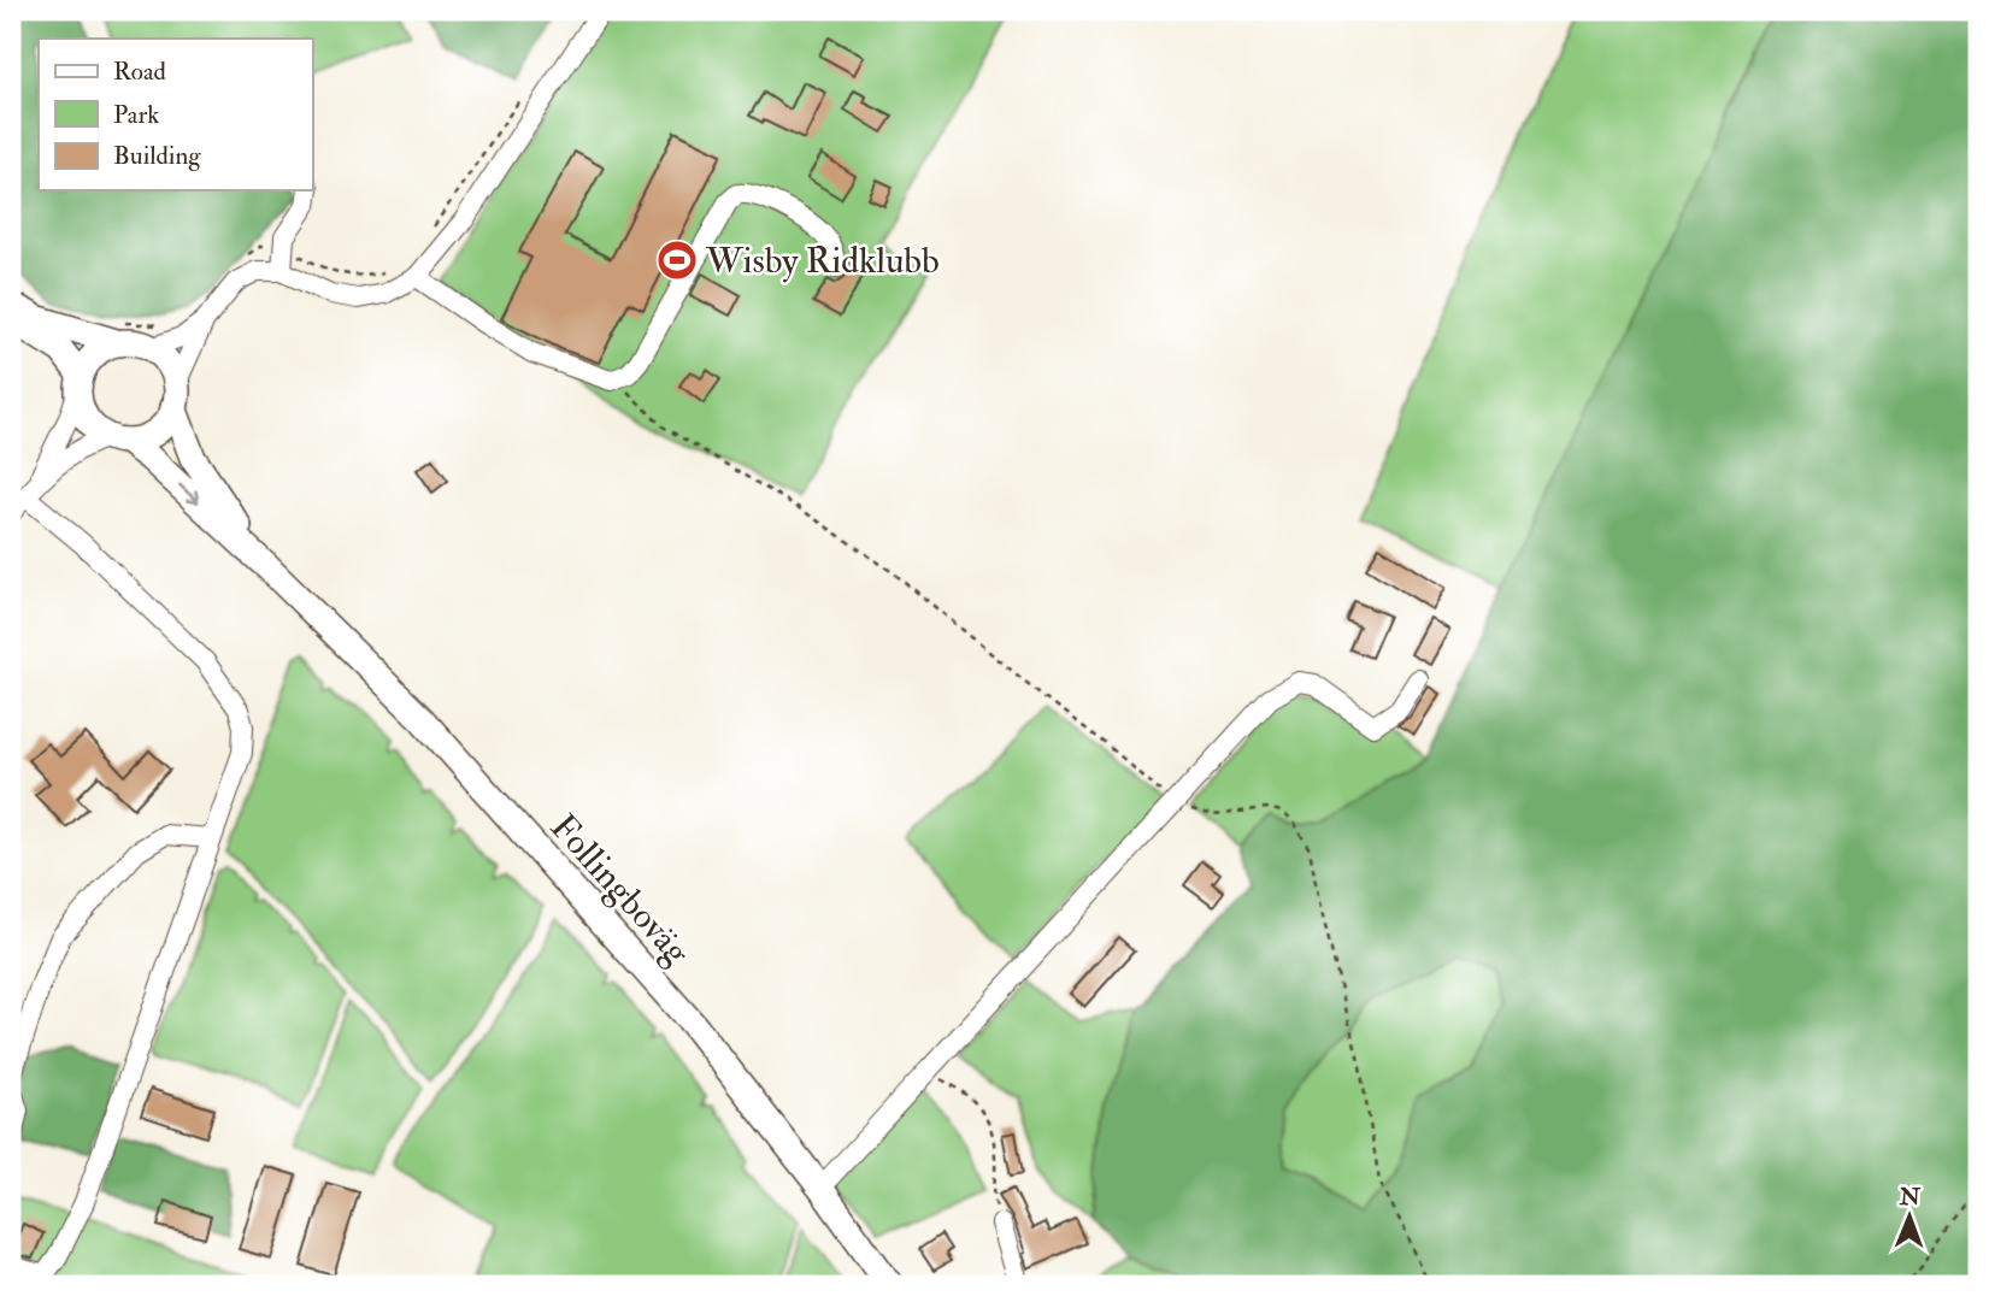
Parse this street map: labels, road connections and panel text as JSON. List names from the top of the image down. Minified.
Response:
{"streets":{"main road":["Follingboväg"]},"places":{"sports":["Wisby Ridklubb"]},"legend":["Road","Park","Building"],"north":"top"}
